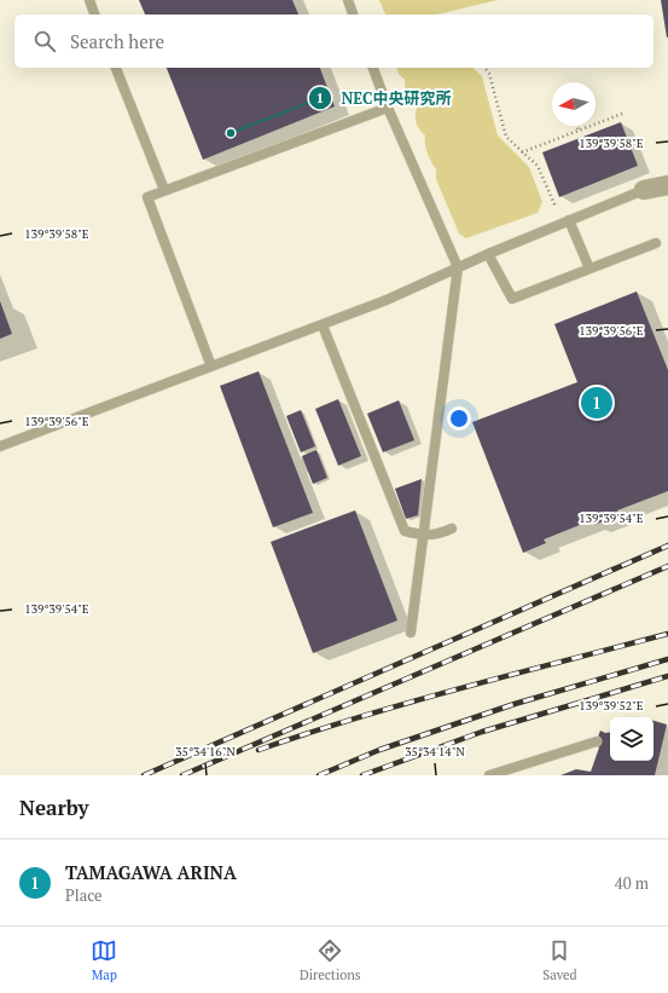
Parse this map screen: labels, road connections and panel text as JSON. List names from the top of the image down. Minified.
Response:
{"places":["NEC中央研究所"],"north":"left","page":{"search":"Search here","pins":"1","heading":"Nearby","list":[{"mark":"1","name":"TAMAGAWA ARINA","note":"Place","value":"40 m"}],"nav":["Map","Directions","Saved"]},"coordinates":["139°39'58\"E","139°39'56\"E","139°39'54\"E","139°39'52\"E","35°34'16\"N","35°34'14\"N"]}
